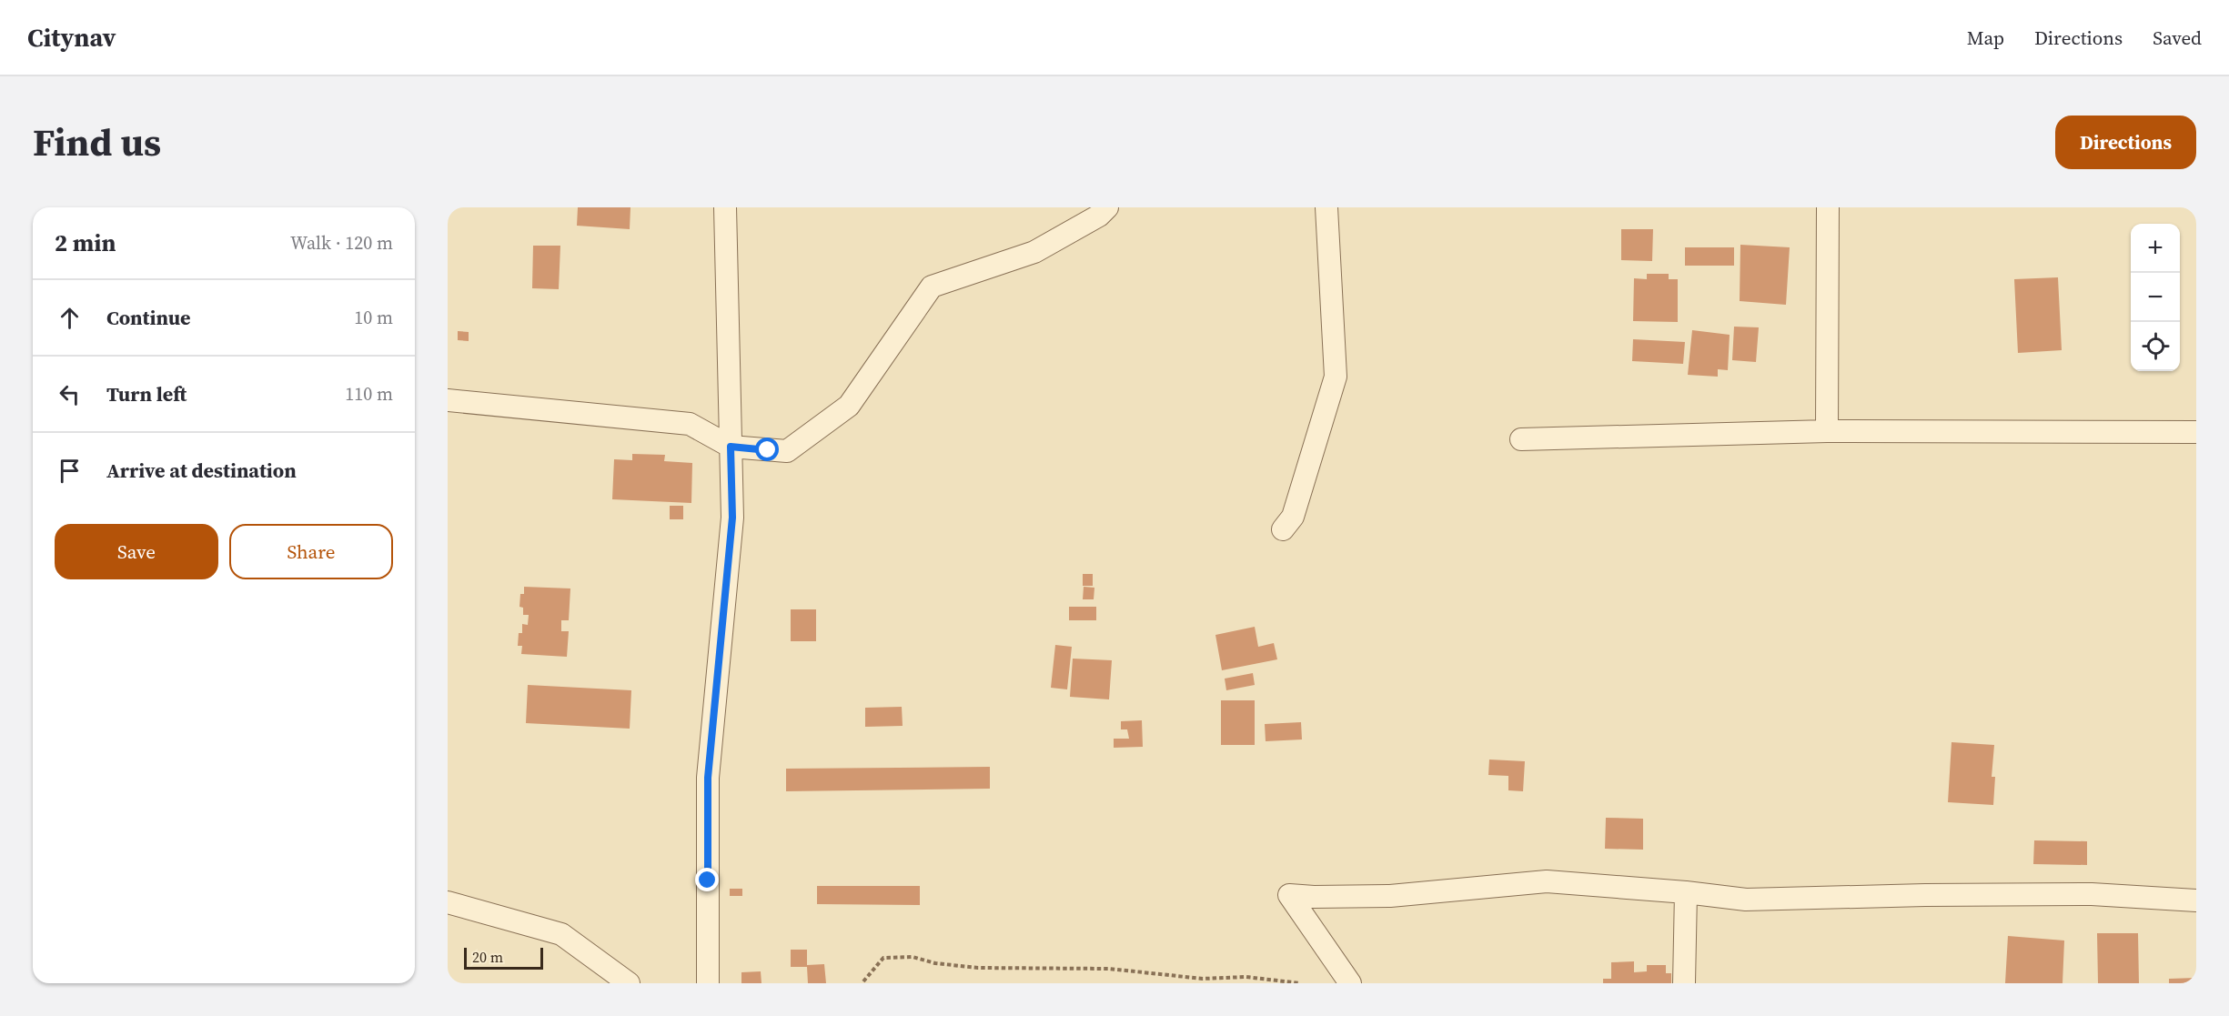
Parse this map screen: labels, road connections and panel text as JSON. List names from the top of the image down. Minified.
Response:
{"scale_bar":"20 m","page":{"header":"Citynav","nav":["Map","Directions","Saved"],"title":"Find us","buttons":["Directions",["Save","Share"]],"heading":["2 min","Walk · 120 m"],"map_buttons":["+","−"],"list":[["Continue","10 m"],["Turn left","110 m"],"Arrive at destination"],"scale":"20 m"}}
